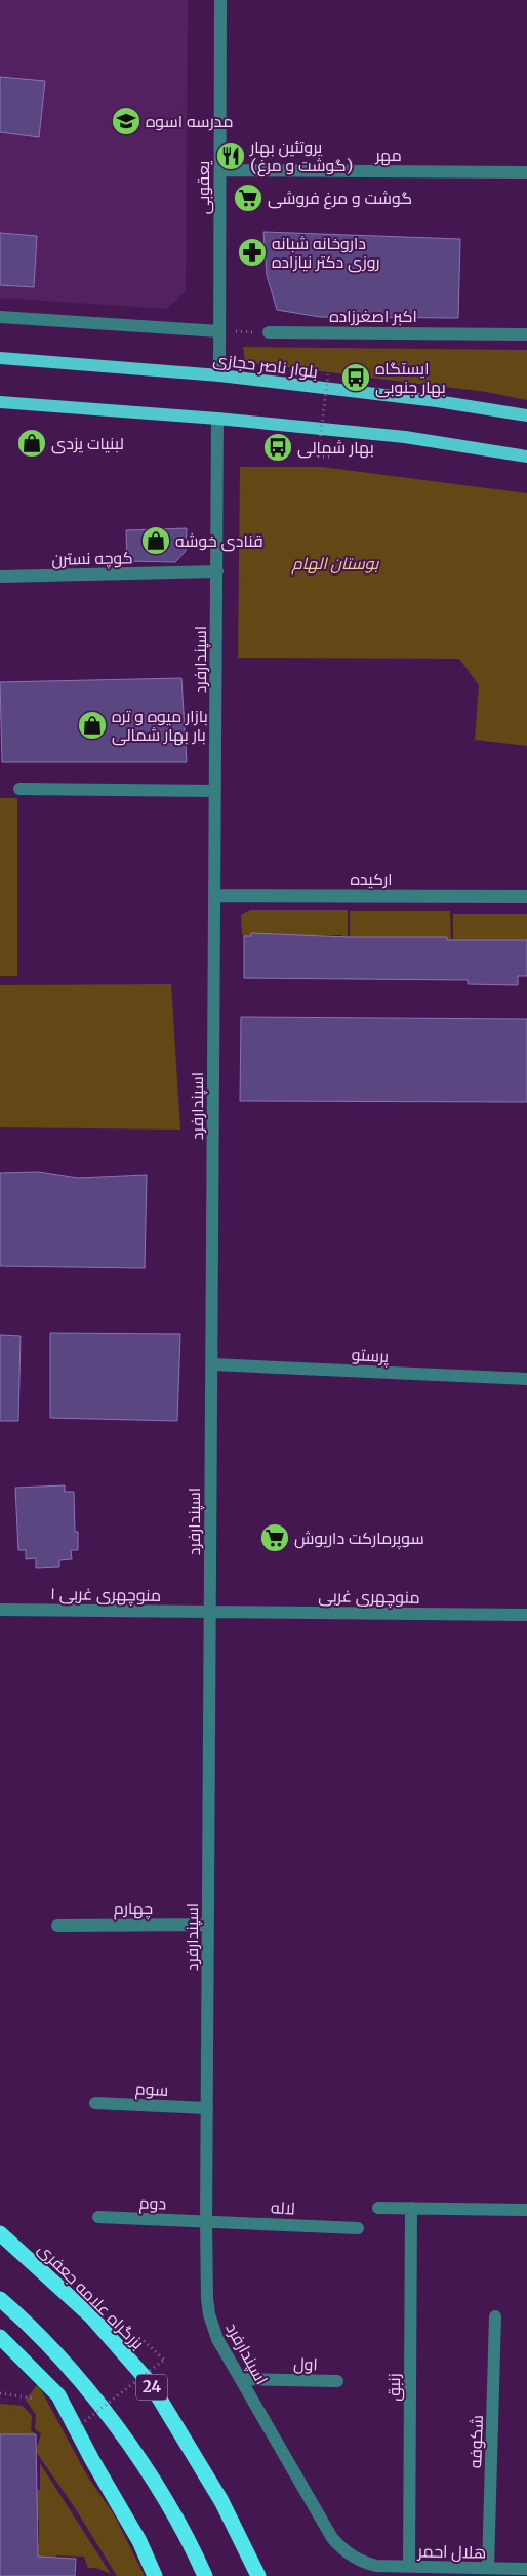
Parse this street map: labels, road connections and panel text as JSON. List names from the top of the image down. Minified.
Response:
{"streets":{"highway":["بزرگراه علامه جعفری","24"],"main road":["بلوار ناصر حجازی"],"street":["مهر","یعقوبی","اکبر اصغرزاده","کوچه نسترن","اسپندارفرد","ارکیده","پرستو","منوچهری غربی ۱","منوچهری غربی","چهارم","سوم","دوم","لاله","اول","زنبق","شکوفه","هلال احمر"]},"crossings":[["مهر","یعقوبی"],["یعقوبی","بلوار ناصر حجازی"],["کوچه نسترن","اسپندارفرد"],["اسپندارفرد","ارکیده"],["اسپندارفرد","پرستو"],["اسپندارفرد","منوچهری غربی ۱"],["اسپندارفرد","منوچهری غربی"],["اسپندارفرد","چهارم"],["اسپندارفرد","سوم"],["اسپندارفرد","دوم"],["اسپندارفرد","لاله"],["اسپندارفرد","اول"],["اسپندارفرد","هلال احمر"],["منوچهری غربی ۱","منوچهری غربی"],["دوم","لاله"],["زنبق","هلال احمر"],["شکوفه","هلال احمر"]],"parks":["بوستان الهام"],"places":{"school or university":["مدرسه اسوه"],"restaurant":["پروتئین بهار (گوشت و مرغ)"],"supermarket":["گوشت و مرغ فروشی","سوپرمارکت داریوش"],"pharmacy":["داروخانه شبانه روزی دکتر نیازاده"],"bus stop":["ایستگاه بهار جنوبی","بهار شمالی"],"shop":["لبنیات یزدی","قنادی خوشه","بازار میوه و تره بار بهار شمالی"]}}
